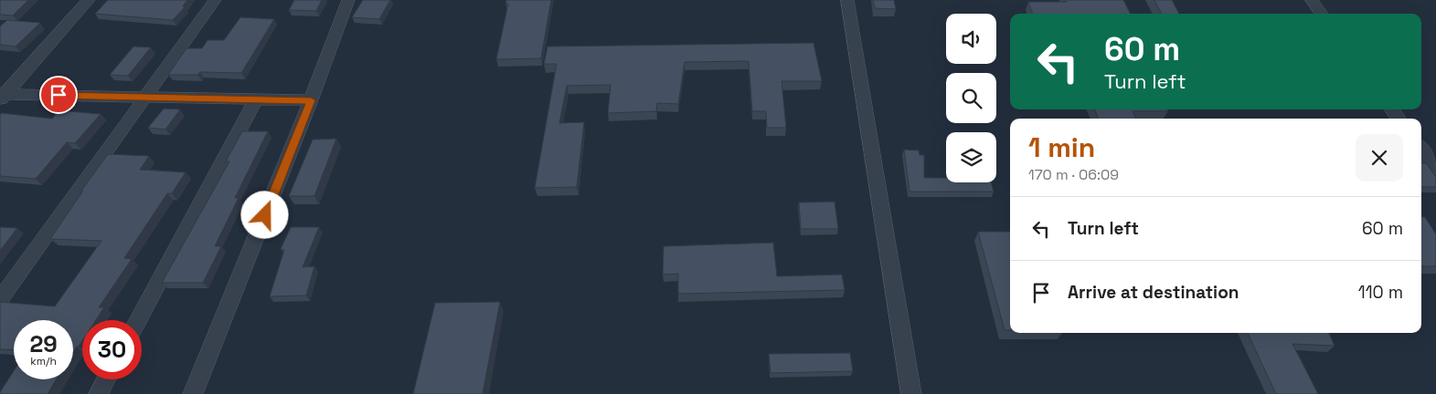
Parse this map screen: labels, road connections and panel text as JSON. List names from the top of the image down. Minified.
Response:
{"page":{"turn":["60 m","Turn left"],"heading":["1 min","170 m · 06:09"],"list":[{"name":"Turn left","value":"60 m"},{"name":"Arrive at destination","value":"110 m"}],"speed":"29 km/h","limit":"30"}}
